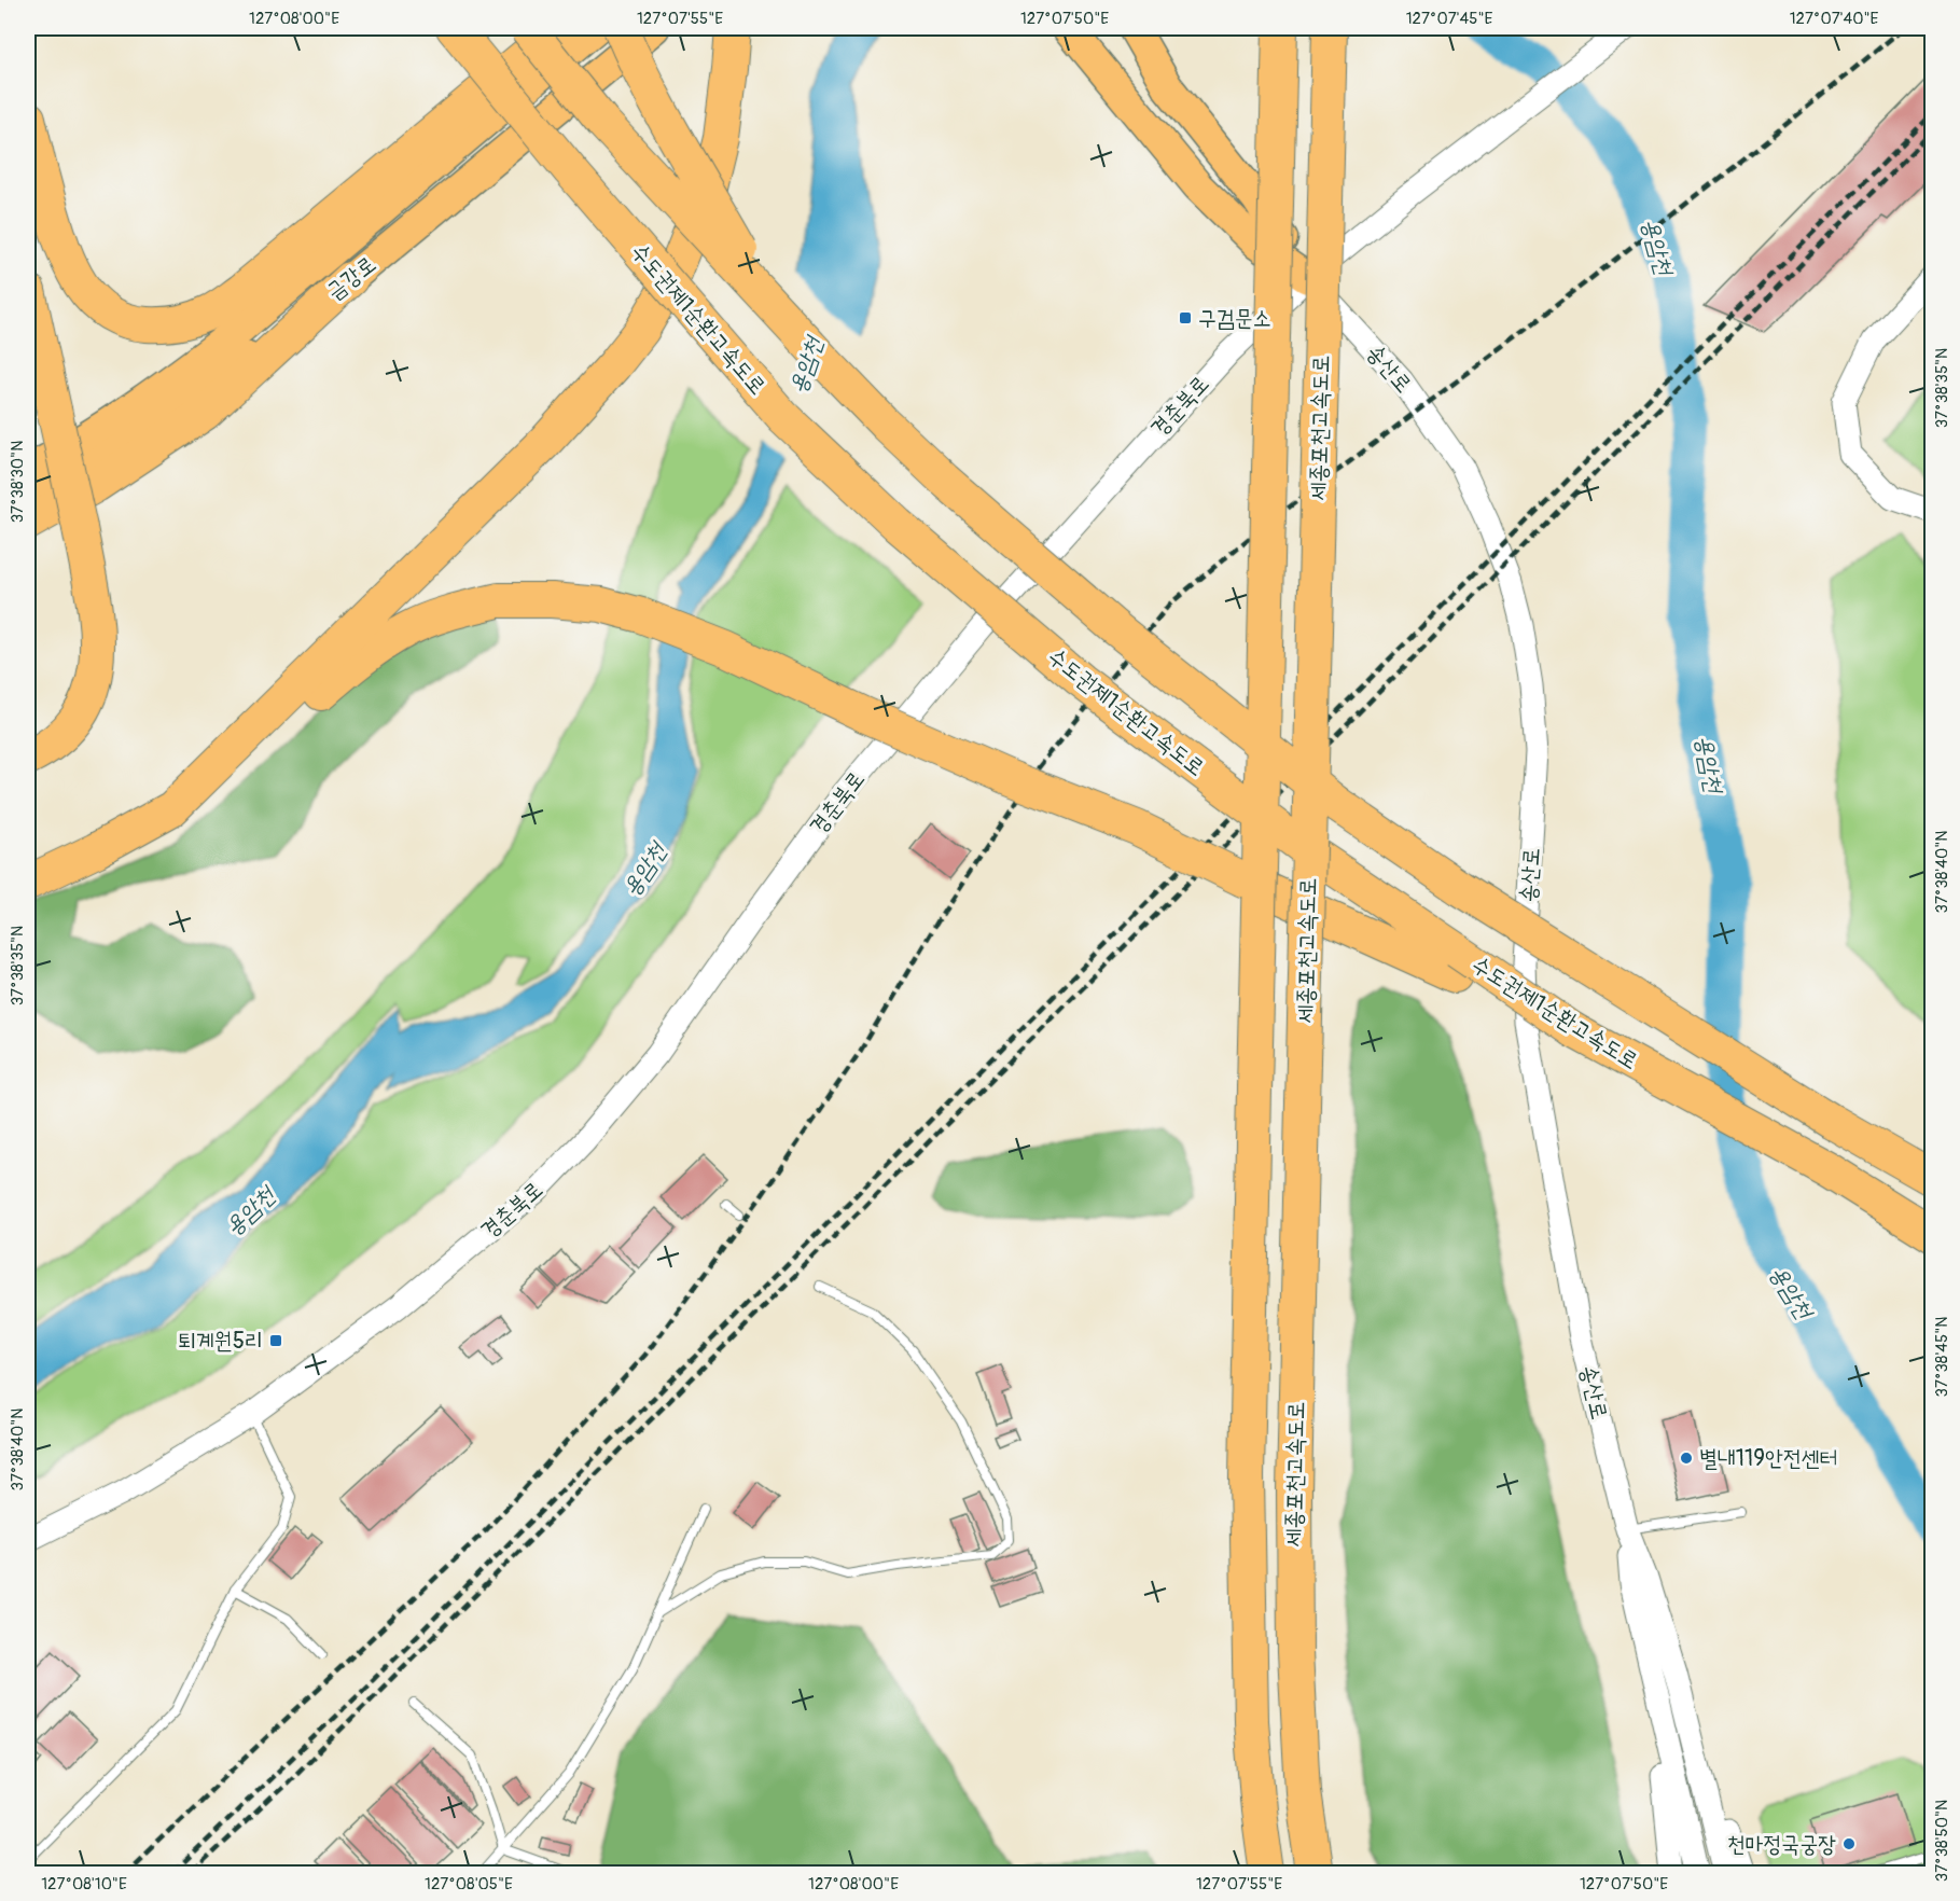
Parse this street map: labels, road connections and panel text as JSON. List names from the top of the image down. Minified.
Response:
{"streets":{"highway":["금강로","수도권제1순환고속도로","세종포천고속도로"],"street":["송산로","경춘북로"]},"crossings":[["송산로","경춘북로"]],"water":["용암천"],"places":{"transit":["구검문소","퇴계원5리"],"other":["별내119안전센터","천마정국궁장"]},"coordinates":["127°08'00\"E","127°07'55\"E","127°07'50\"E","127°07'45\"E","127°07'40\"E","37°38'35\"N","37°38'30\"N","37°38'40\"N","37°38'45\"N","37°38'50\"N","127°08'10\"E","127°08'05\"E"]}
